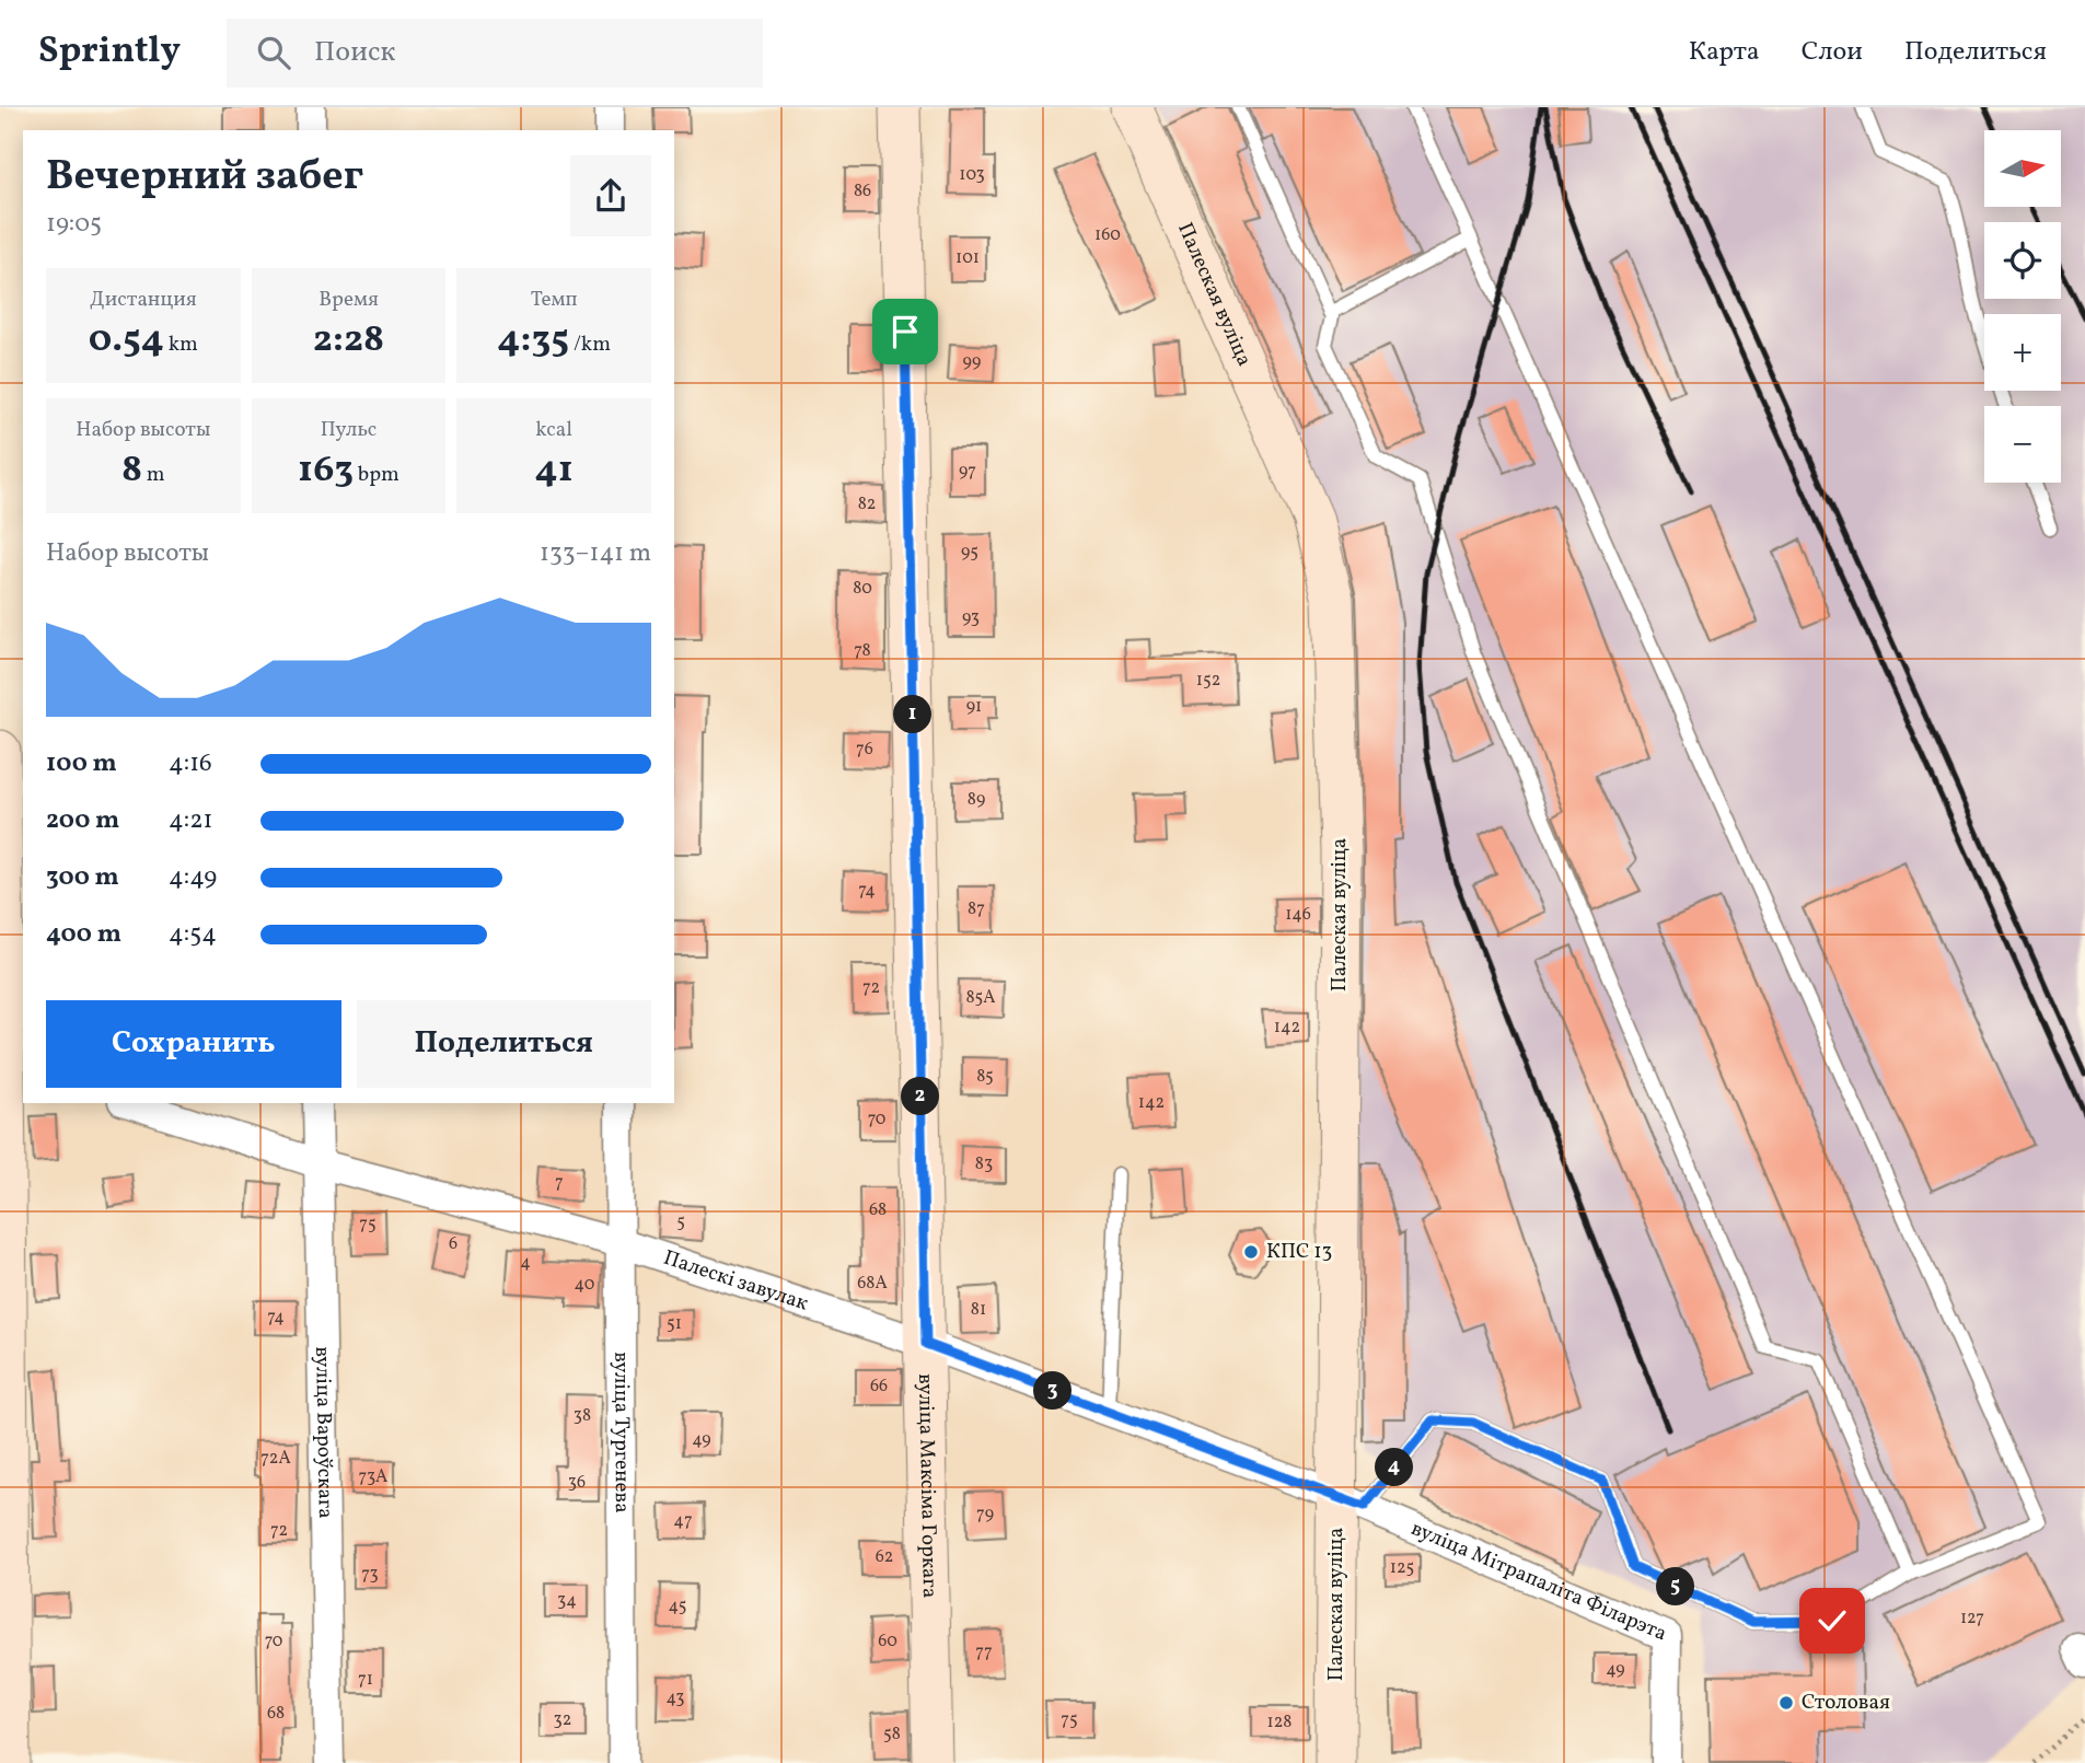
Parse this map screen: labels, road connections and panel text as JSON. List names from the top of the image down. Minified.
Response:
{"streets":{"street":["Палеская вуліца","Палескі завулак","вуліца Вароўскага","вуліца Тургенева","вуліца Максіма Горкага","вуліца Мітрапаліта Філарэта"]},"crossings":[["Палеская вуліца","Палескі завулак"],["Палеская вуліца","вуліца Мітрапаліта Філарэта"],["Палескі завулак","вуліца Вароўскага"],["Палескі завулак","вуліца Тургенева"],["Палескі завулак","вуліца Максіма Горкага"],["Палескі завулак","вуліца Мітрапаліта Філарэта"]],"places":["КПС 13","Столовая"],"house_numbers":["103","86","160","101","99","97","82","95","80","93","78","152","91","76","89","74","87","146","72","85А","142","85","142","70","83","7","68","5","75","6","4","68А","40","81","74","51","66","38","49","72А","73А","36","79","47","72","62","125","73","34","45","127","70","60","77","49","71","43","68","32","75","128","58"],"north":"right","page":{"header":"Sprintly","search":"Поиск","nav":["Карта","Слои","Поделиться"],"map_buttons":["+","−"],"heading":["Вечерний забег","19:05"],"stats":[["Дистанция","0.54 km"],["Время","2:28"],["Темп","4:35 /km"],["Набор высоты","8 m"],["Пульс","163 bpm"],["kcal","41"]],"chart":["Набор высоты","133–141 m"],"pins":["1","2","3","4","5"],"list":[{"name":"100 m","note":"4:16"},{"name":"200 m","note":"4:21"},{"name":"300 m","note":"4:49"},{"name":"400 m","note":"4:54"}],"buttons":["Сохранить","Поделиться"]}}
